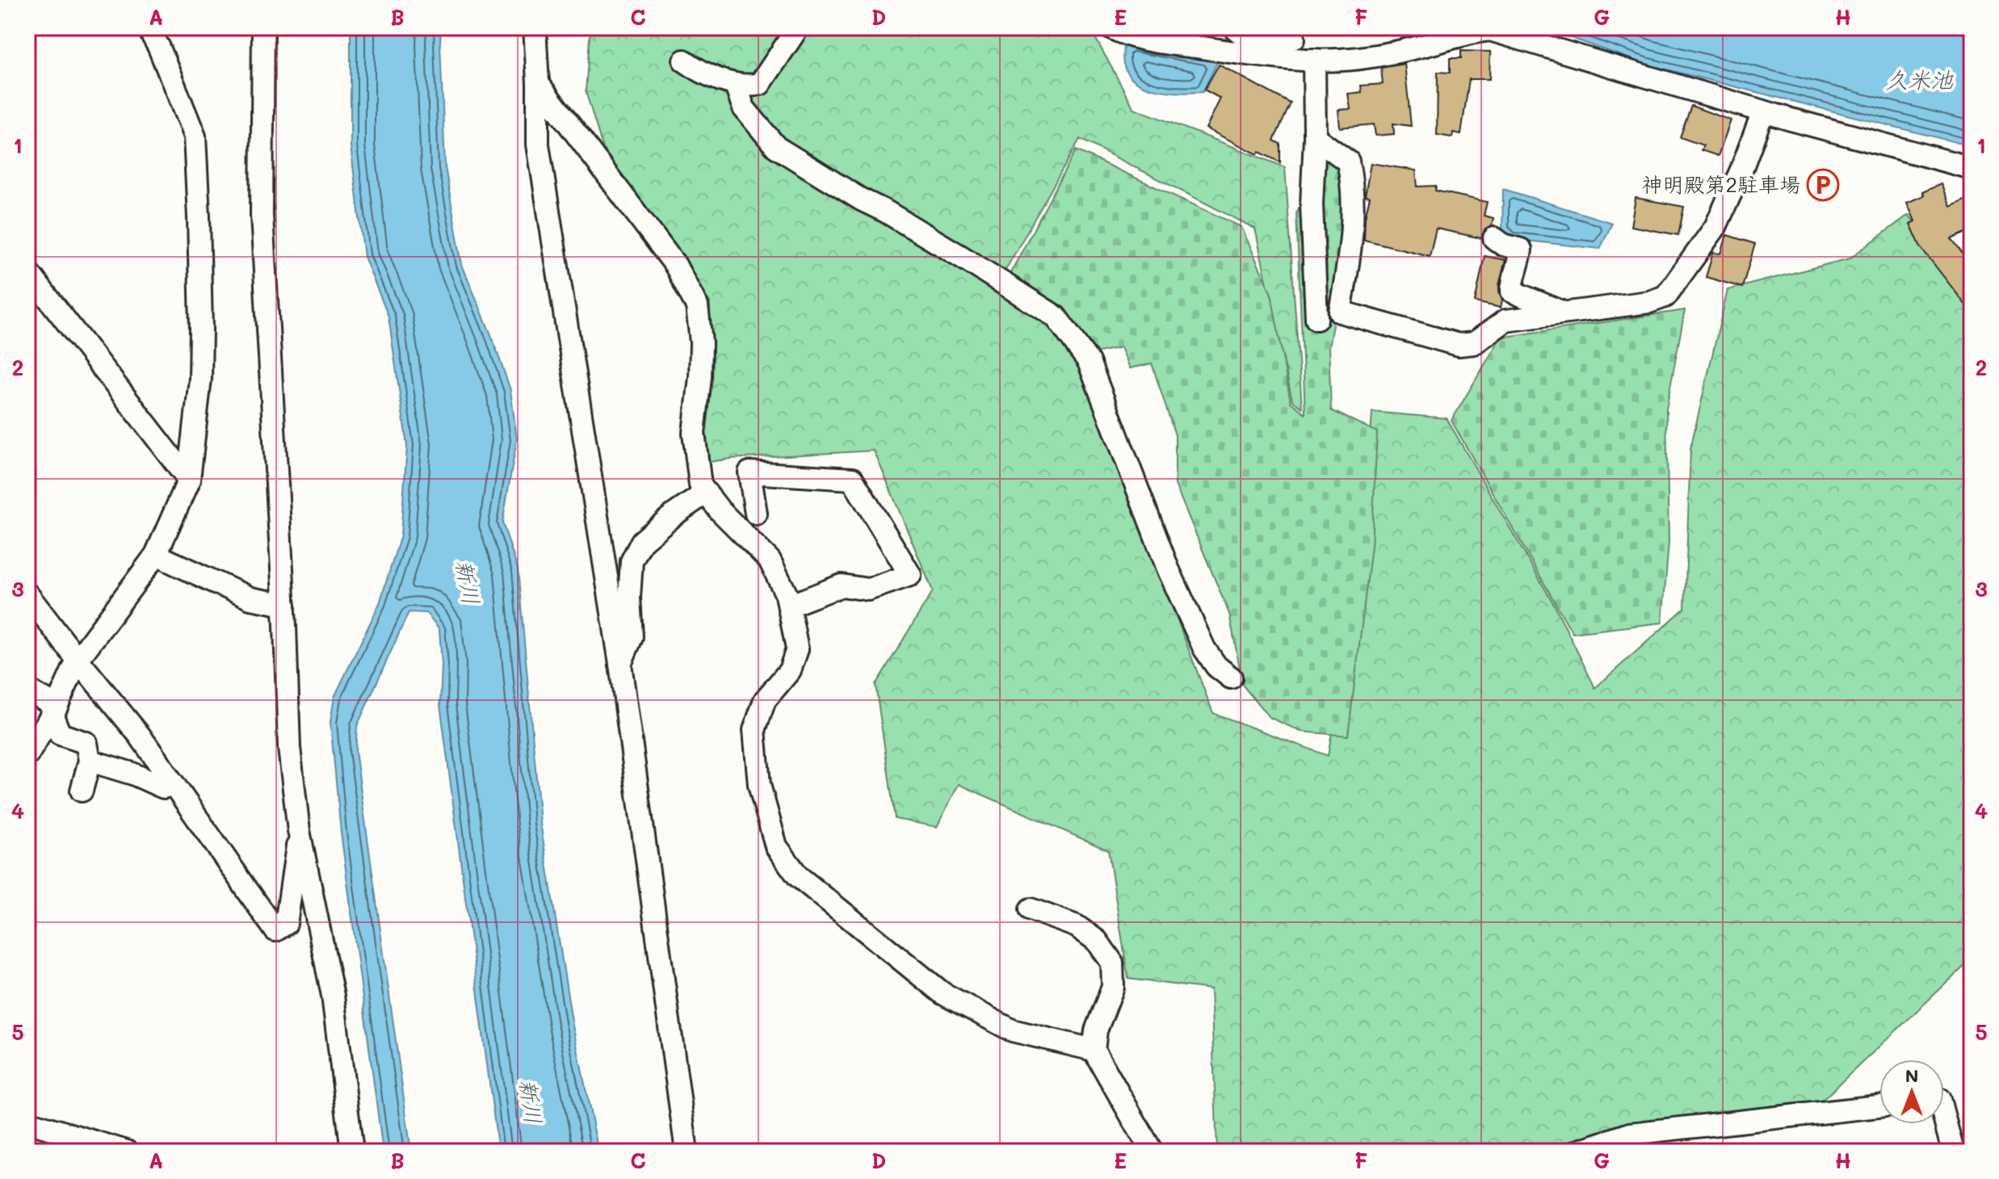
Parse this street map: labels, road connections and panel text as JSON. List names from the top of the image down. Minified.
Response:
{"water":["久米池","新川"],"places":{"parking":["神明殿第2駐車場"]},"north":"top","grid":{"columns":["A","B","C","D","E","F","G","H"],"rows":["1","2","3","4","5"]}}
